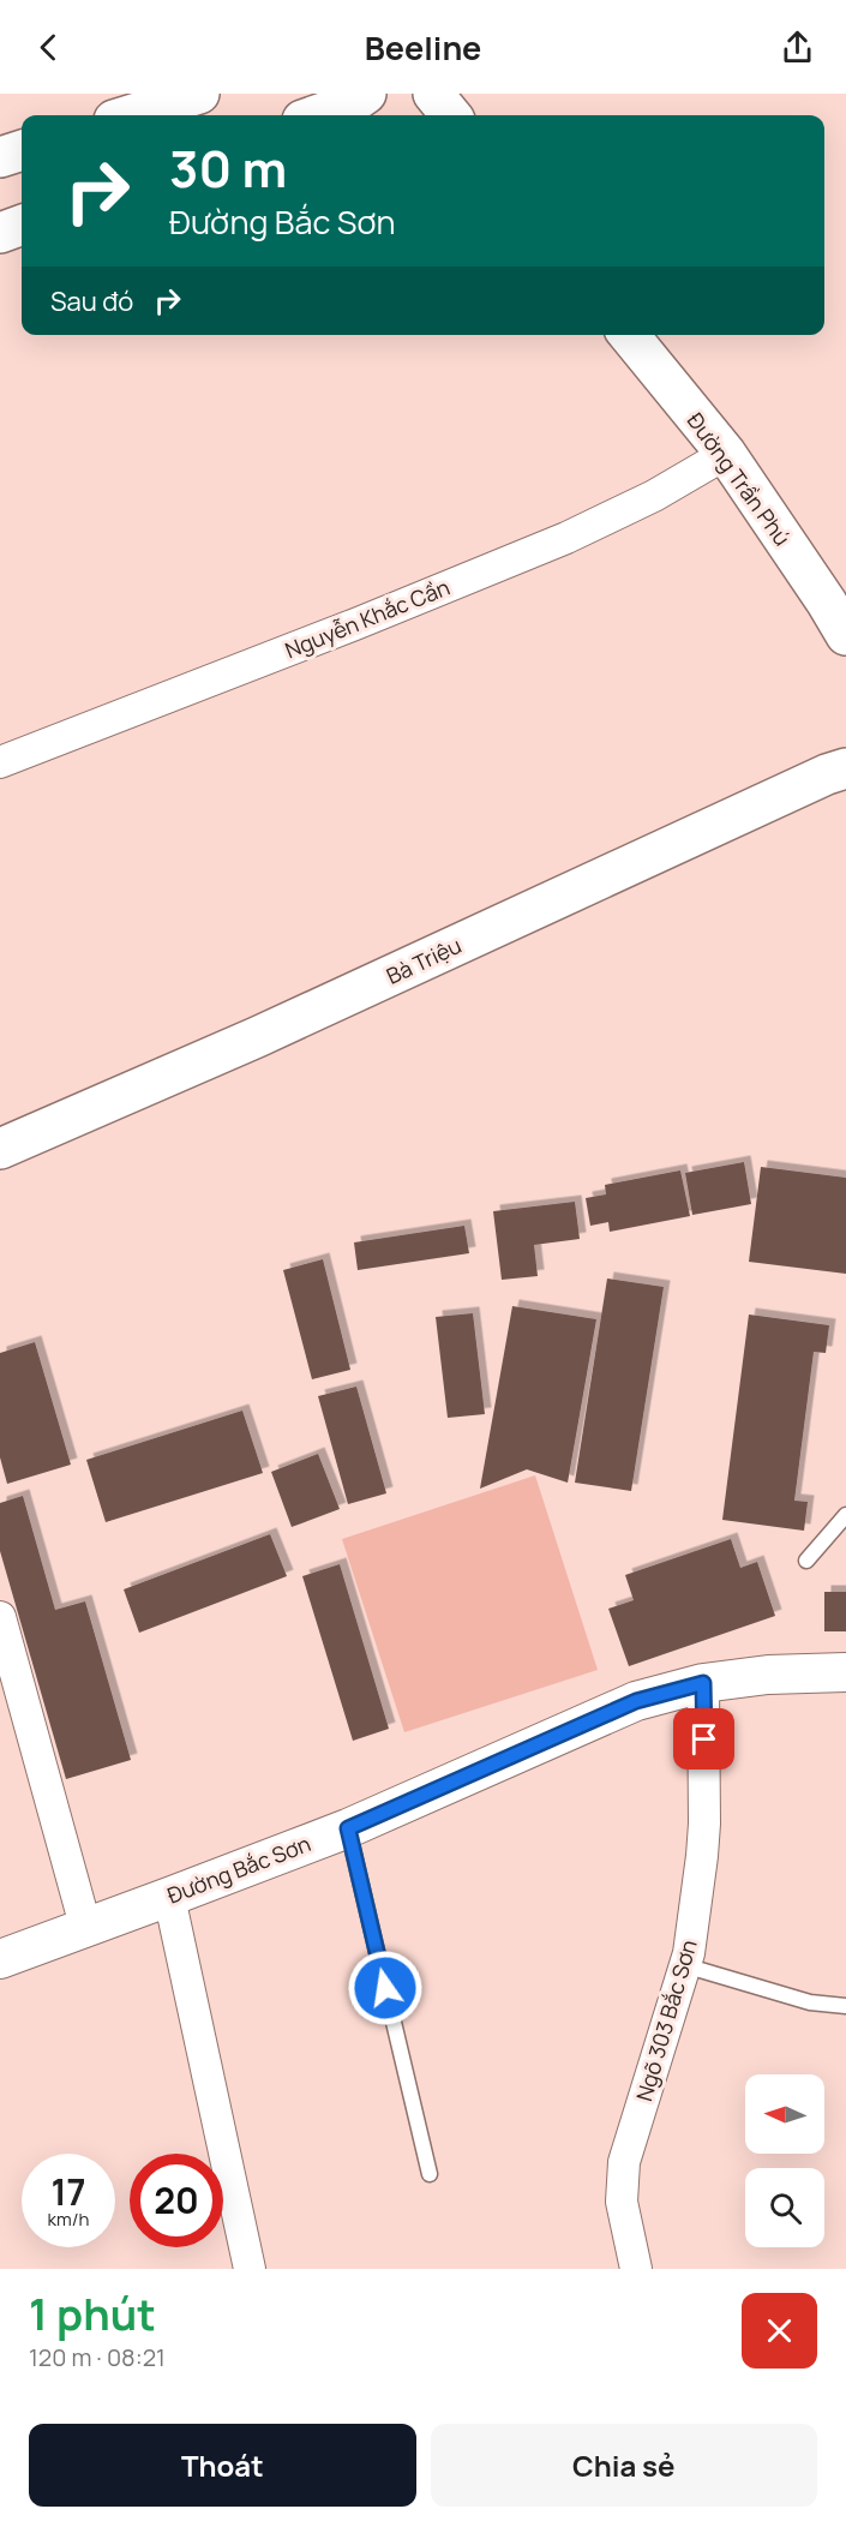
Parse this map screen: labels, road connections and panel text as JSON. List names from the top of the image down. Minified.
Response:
{"streets":{"main road":["Đường Trần Phú","Bà Triệu"],"street":["Nguyễn Khắc Cần","Đường Bắc Sơn","Ngõ 303 Bắc Sơn"]},"crossings":[["Đường Trần Phú","Nguyễn Khắc Cần"],["Đường Bắc Sơn","Ngõ 303 Bắc Sơn"]],"north":"left","page":{"header":"Beeline","turn":["30 m","Đường Bắc Sơn"],"then":"Sau đó","speed":"17 km/h","limit":"20","heading":["1 phút","120 m · 08:21"],"buttons":["Thoát","Chia sẻ"]}}
